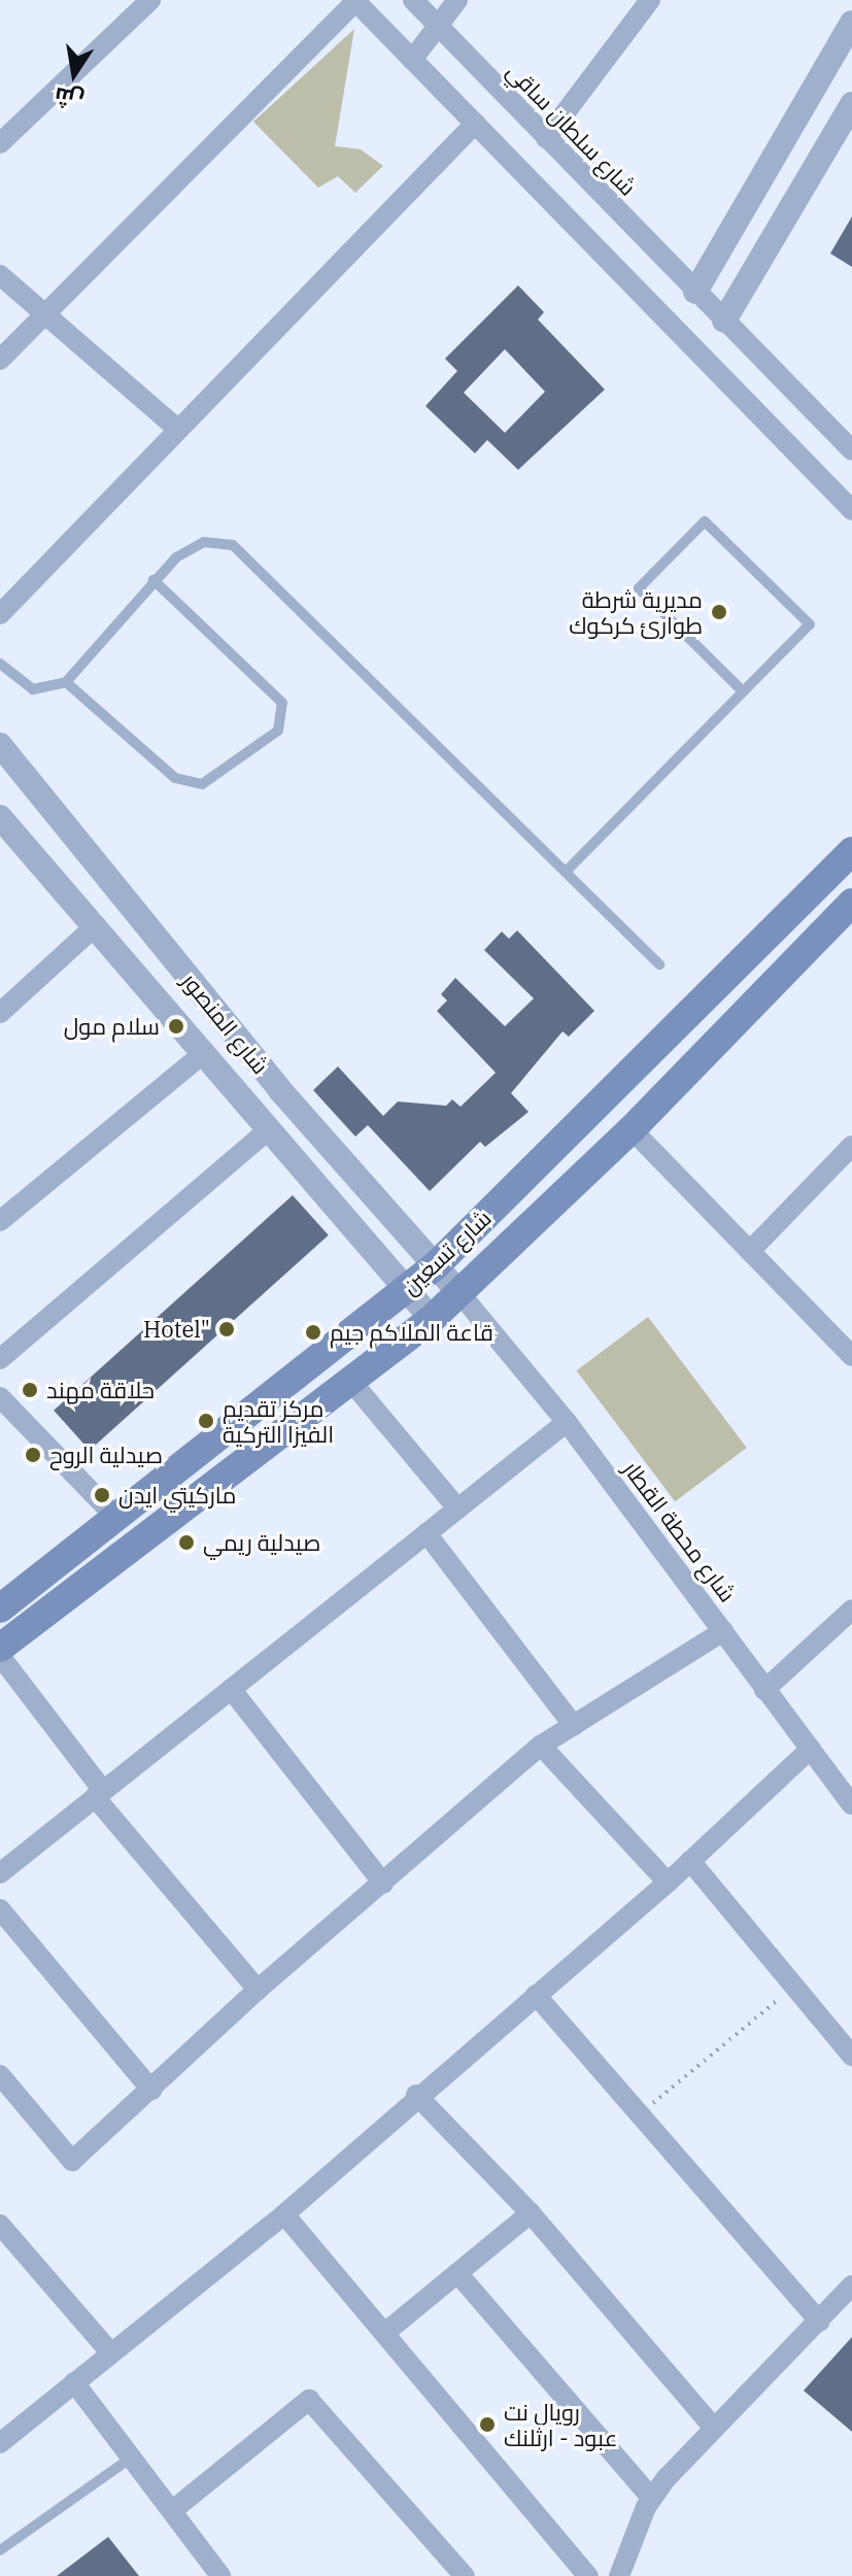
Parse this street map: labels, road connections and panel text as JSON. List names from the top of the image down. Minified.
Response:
{"streets":{"main road":["شارع تسعين"],"street":["شارع سلطان ساقي","شارع المنصور","شارع محطة القطار"]},"crossings":[["شارع المنصور","شارع تسعين"],["شارع المنصور","شارع محطة القطار"],["شارع تسعين","شارع محطة القطار"]],"places":["مديرية شرطة طوارئ كركوك","سلام مول","Hotel\"","قاعة الملاكم جيم","حلاقة مهند","مركز تقديم الفيزا التركية","صيدلية الروح","ماركيتي ايدن","صيدلية ريمي","رويال نت عبود - ارثلنك"],"north":"bottom"}
